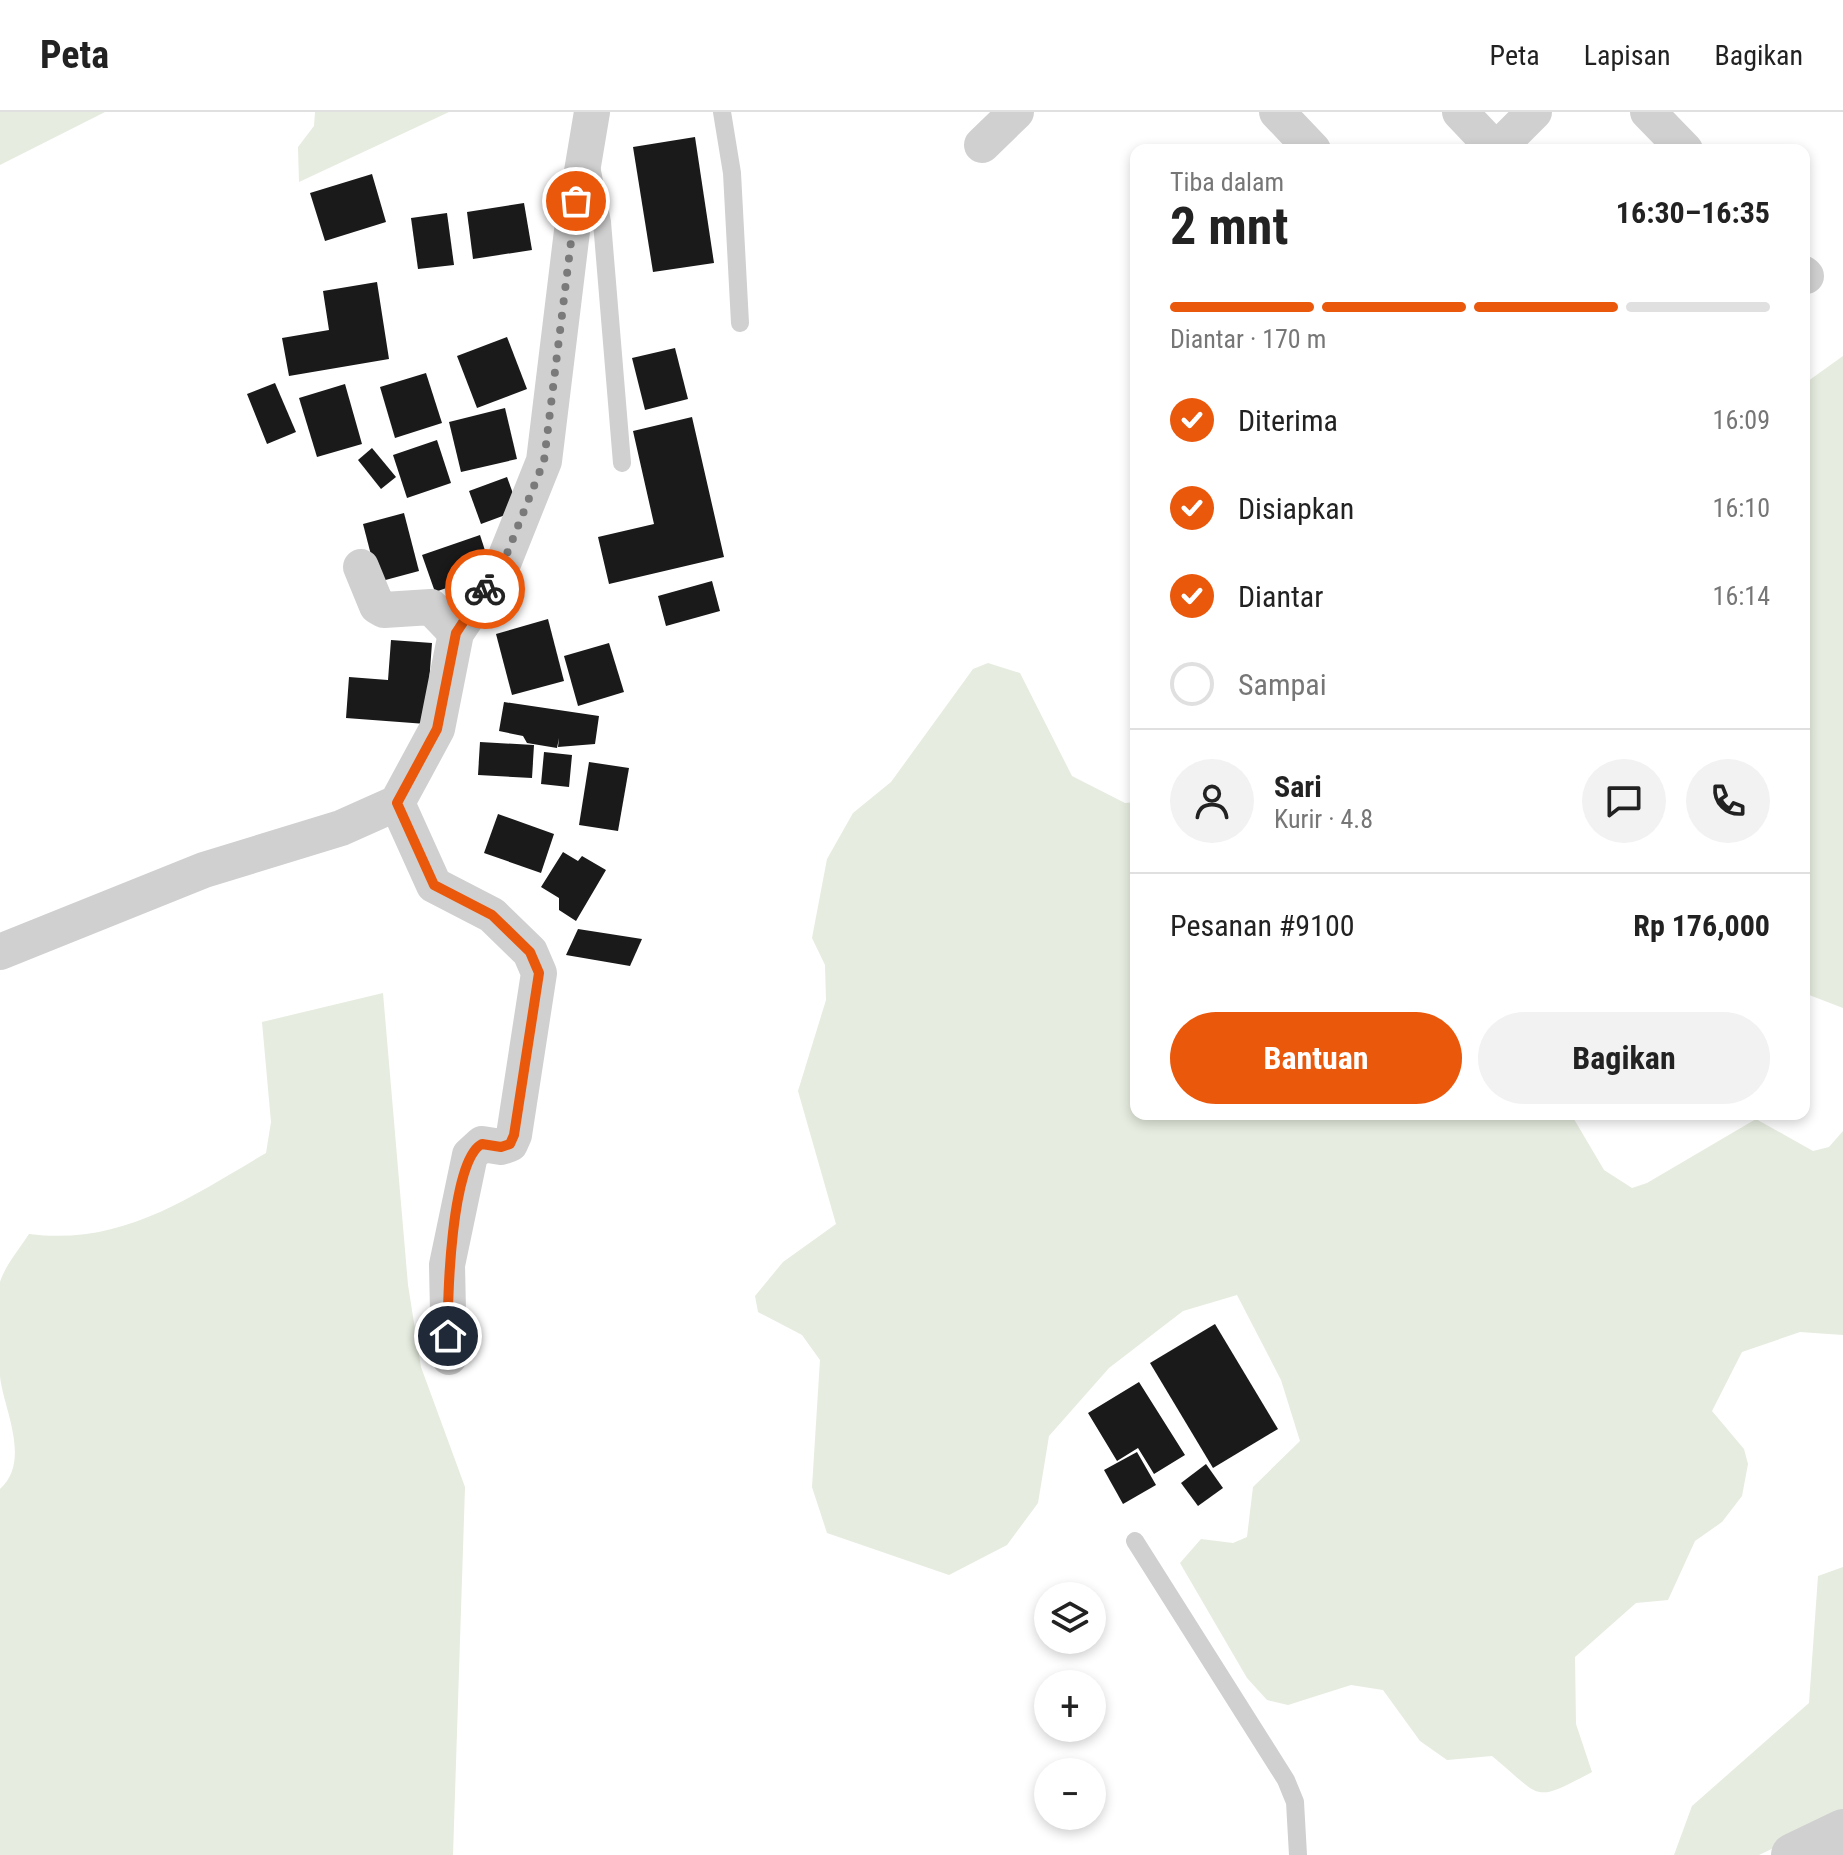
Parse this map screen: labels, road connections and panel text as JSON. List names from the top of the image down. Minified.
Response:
{"page":{"header":"Peta","nav":["Peta","Lapisan","Bagikan"],"heading":["2 mnt","Tiba dalam","16:30–16:35"],"panel":["Sari","Kurir · 4.8","Pesanan #9100","Rp 176,000"],"bar":"Diantar · 170 m","list":[["Diterima","16:09"],["Disiapkan","16:10"],["Diantar","16:14"],"Sampai"],"buttons":["Bantuan","Bagikan"],"map_buttons":["+","−"]}}
